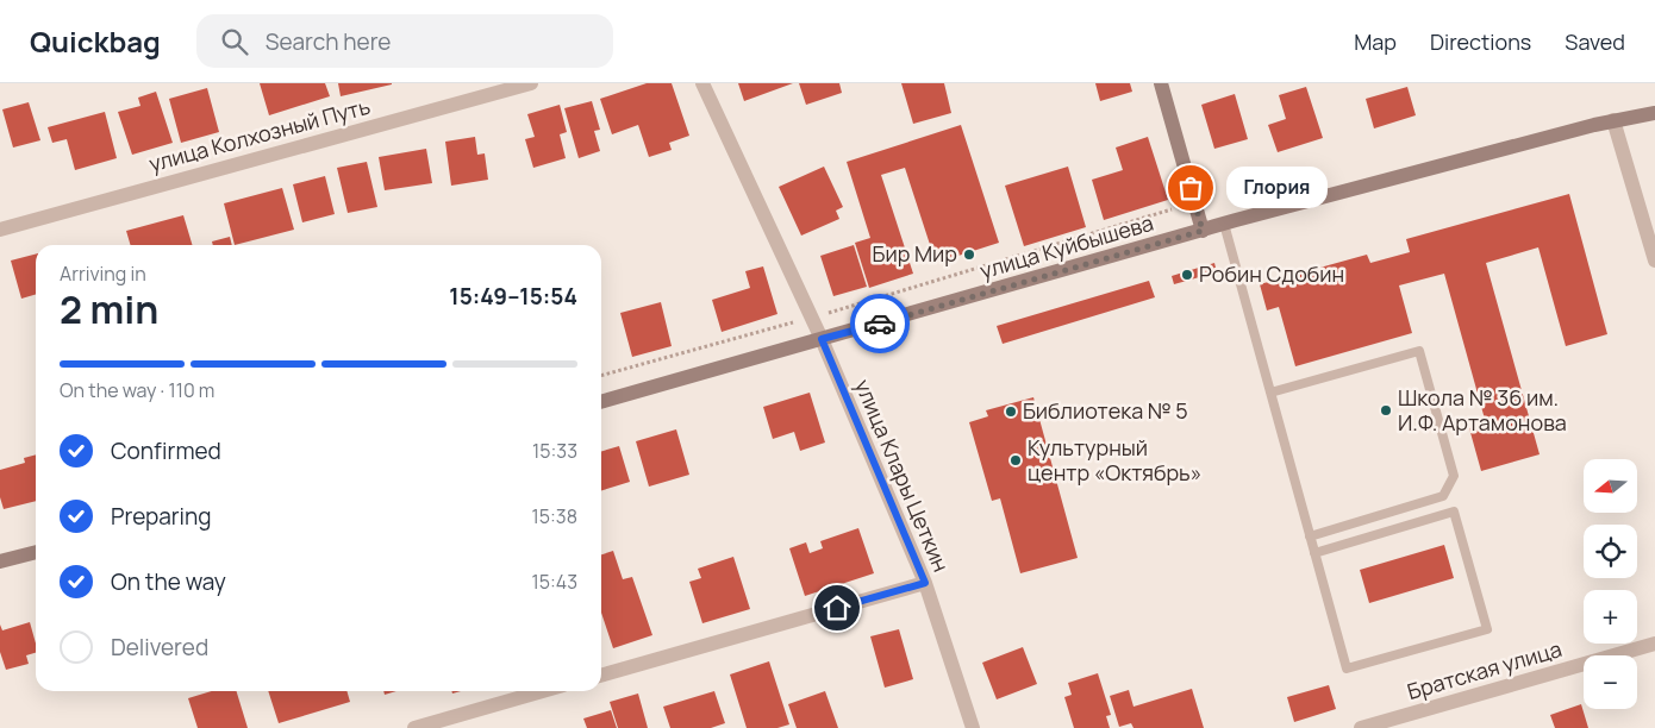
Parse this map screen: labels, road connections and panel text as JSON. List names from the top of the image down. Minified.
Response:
{"streets":{"main road":["улица Куйбышева"],"street":["улица Колхозный Путь","улица Клары Цеткин","Братская улица"]},"crossings":[["улица Куйбышева","улица Клары Цеткин"]],"places":["Глория","Бир Мир","Робин Сдобин","Школа № 36 им. И.Ф. Артамонова","Библиотека № 5","Культурный центр «Октябрь»"],"north":"left","page":{"header":"Quickbag","search":"Search here","nav":["Map","Directions","Saved"],"bubble":"Глория","heading":["2 min","Arriving in","15:49–15:54"],"bar":"On the way · 110 m","list":[["Confirmed","15:33"],["Preparing","15:38"],["On the way","15:43"],"Delivered"],"map_buttons":["+","−"]}}
